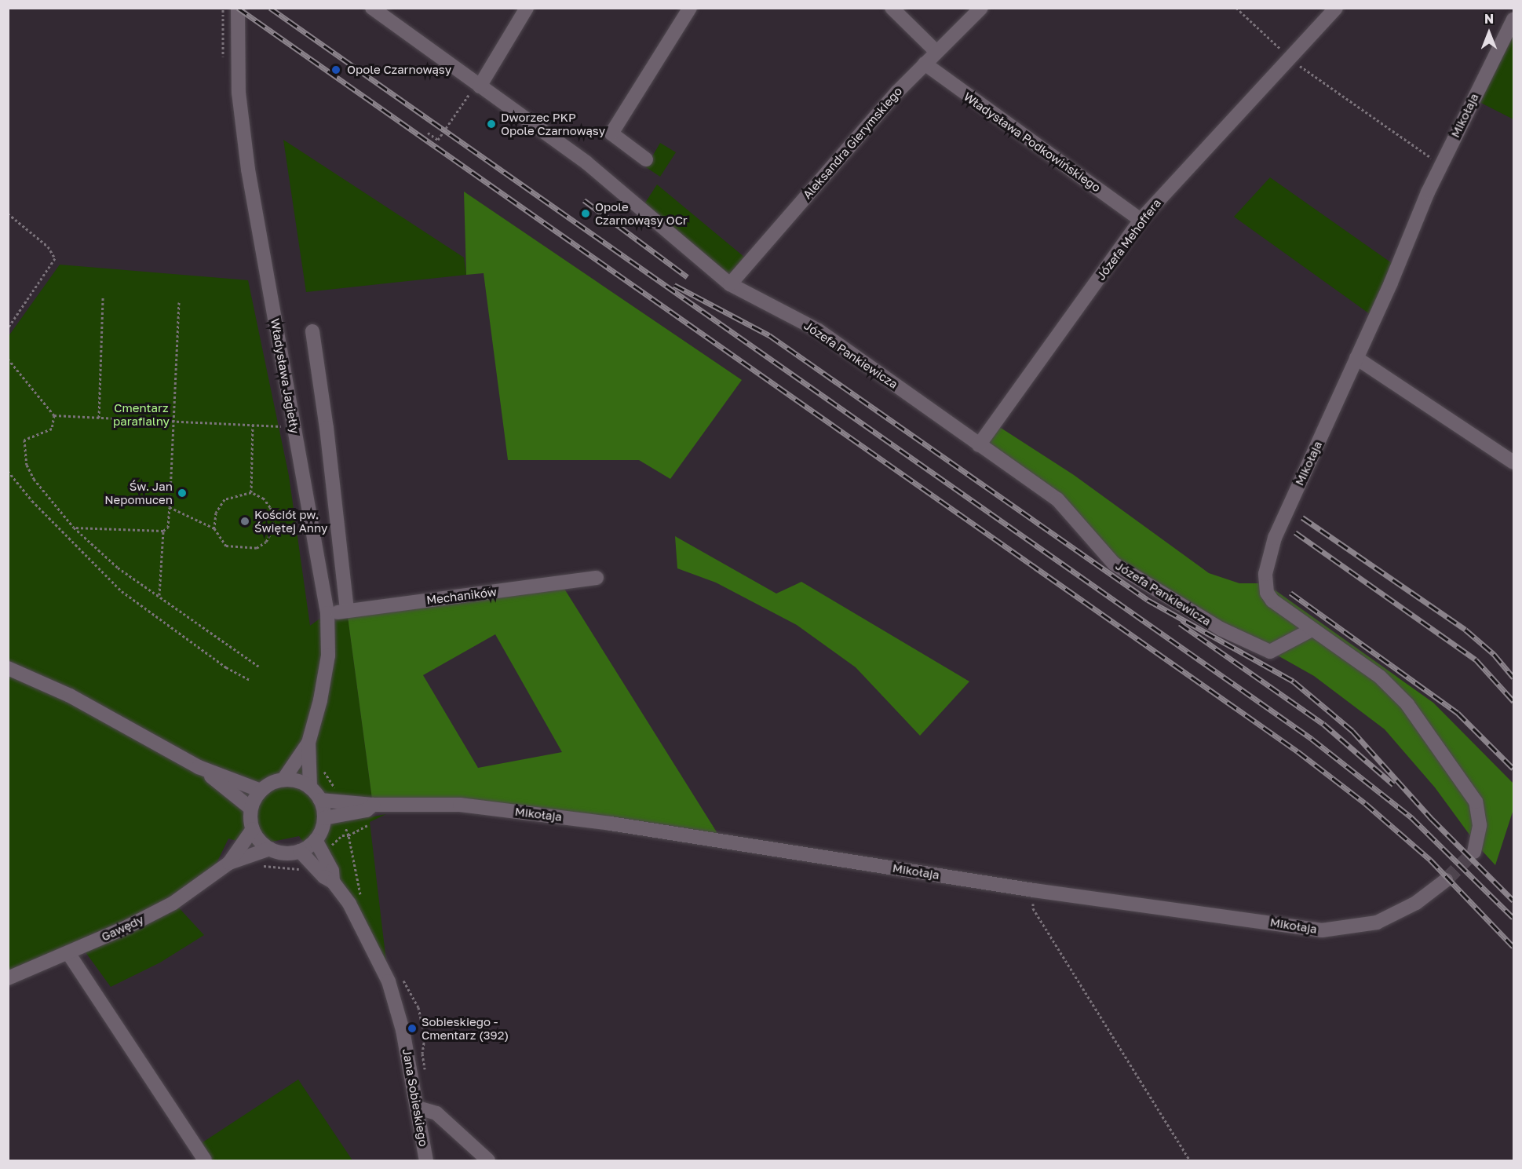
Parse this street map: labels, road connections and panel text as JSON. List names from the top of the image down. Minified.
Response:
{"streets":{"street":["Mikołaja","Władysława Podkowińskiego","Aleksandra Gierymskiego","Józefa Mehoffera","Józefa Pankiewicza","Władysława Jagiełły","Mechaników","Gawędy","Jana Sobieskiego"]},"crossings":[["Mikołaja","Józefa Pankiewicza"],["Mikołaja","Władysława Jagiełły"],["Mikołaja","Gawędy"],["Mikołaja","Jana Sobieskiego"],["Władysława Podkowińskiego","Aleksandra Gierymskiego"],["Władysława Podkowińskiego","Józefa Mehoffera"],["Aleksandra Gierymskiego","Józefa Pankiewicza"],["Józefa Mehoffera","Józefa Pankiewicza"],["Władysława Jagiełły","Mechaników"],["Władysława Jagiełły","Gawędy"],["Władysława Jagiełły","Jana Sobieskiego"],["Gawędy","Jana Sobieskiego"]],"parks":["Cmentarz parafialny"],"places":["Opole Czarnowąsy","Dworzec PKP Opole Czarnowąsy","Opole Czarnowąsy OCr","Św. Jan Nepomucen","Kościół pw. Świętej Anny","Sobieskiego - Cmentarz (392)"],"north":"top"}
